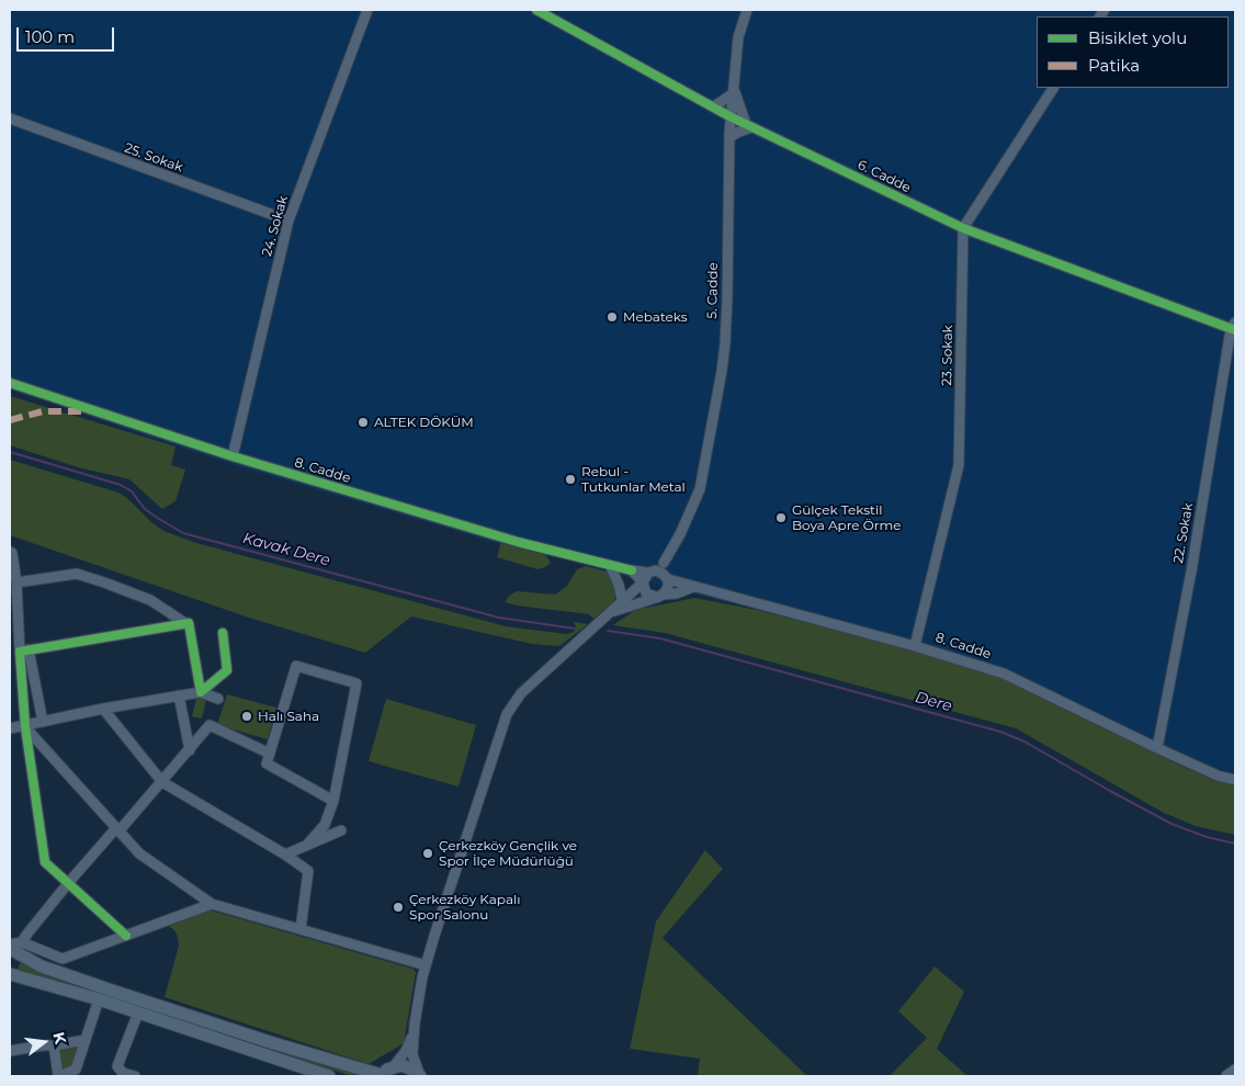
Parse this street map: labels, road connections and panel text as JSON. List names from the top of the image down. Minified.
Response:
{"streets":{"street":["25. Sokak","6. Cadde","24. Sokak","5. Cadde","23. Sokak","8. Cadde","22. Sokak"]},"crossings":[["25. Sokak","24. Sokak"],["6. Cadde","5. Cadde"],["6. Cadde","23. Sokak"],["6. Cadde","22. Sokak"],["24. Sokak","8. Cadde"],["5. Cadde","8. Cadde"],["23. Sokak","8. Cadde"],["8. Cadde","22. Sokak"]],"water":["Kavak Dere","Dere"],"places":["Mebateks","ALTEK DÖKÜM","Rebul - Tutkunlar Metal","Gülçek Tekstil Boya Apre Örme","Halı Saha","Çerkezköy Gençlik ve Spor İlçe Müdürlüğü","Çerkezköy Kapalı Spor Salonu"],"legend":["Bisiklet yolu","Patika"],"scale_bar":"100 m","north":"right"}
